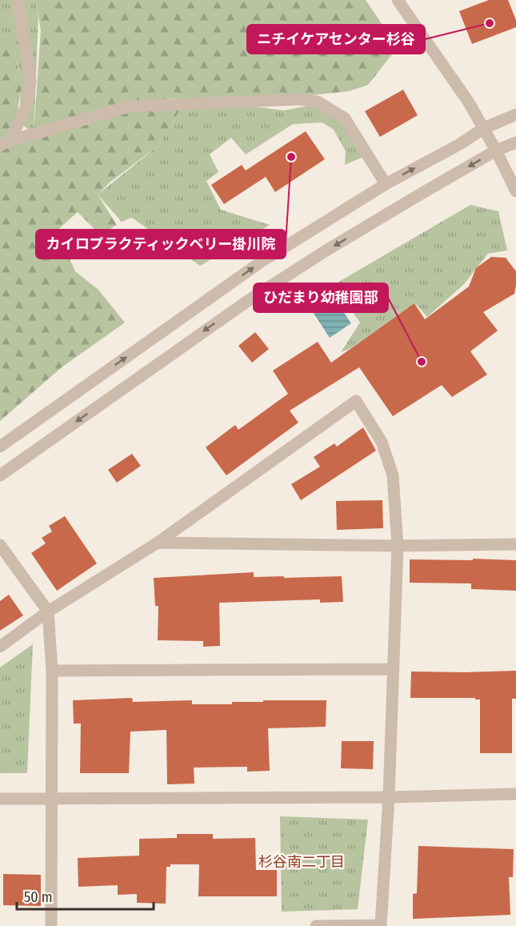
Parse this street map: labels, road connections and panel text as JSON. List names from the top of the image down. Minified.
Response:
{"districts":["杉谷南二丁目"],"places":["ニチイケアセンター杉谷","カイロプラクティックベリー掛川院","ひだまり幼稚園部"],"scale_bar":"50 m"}
